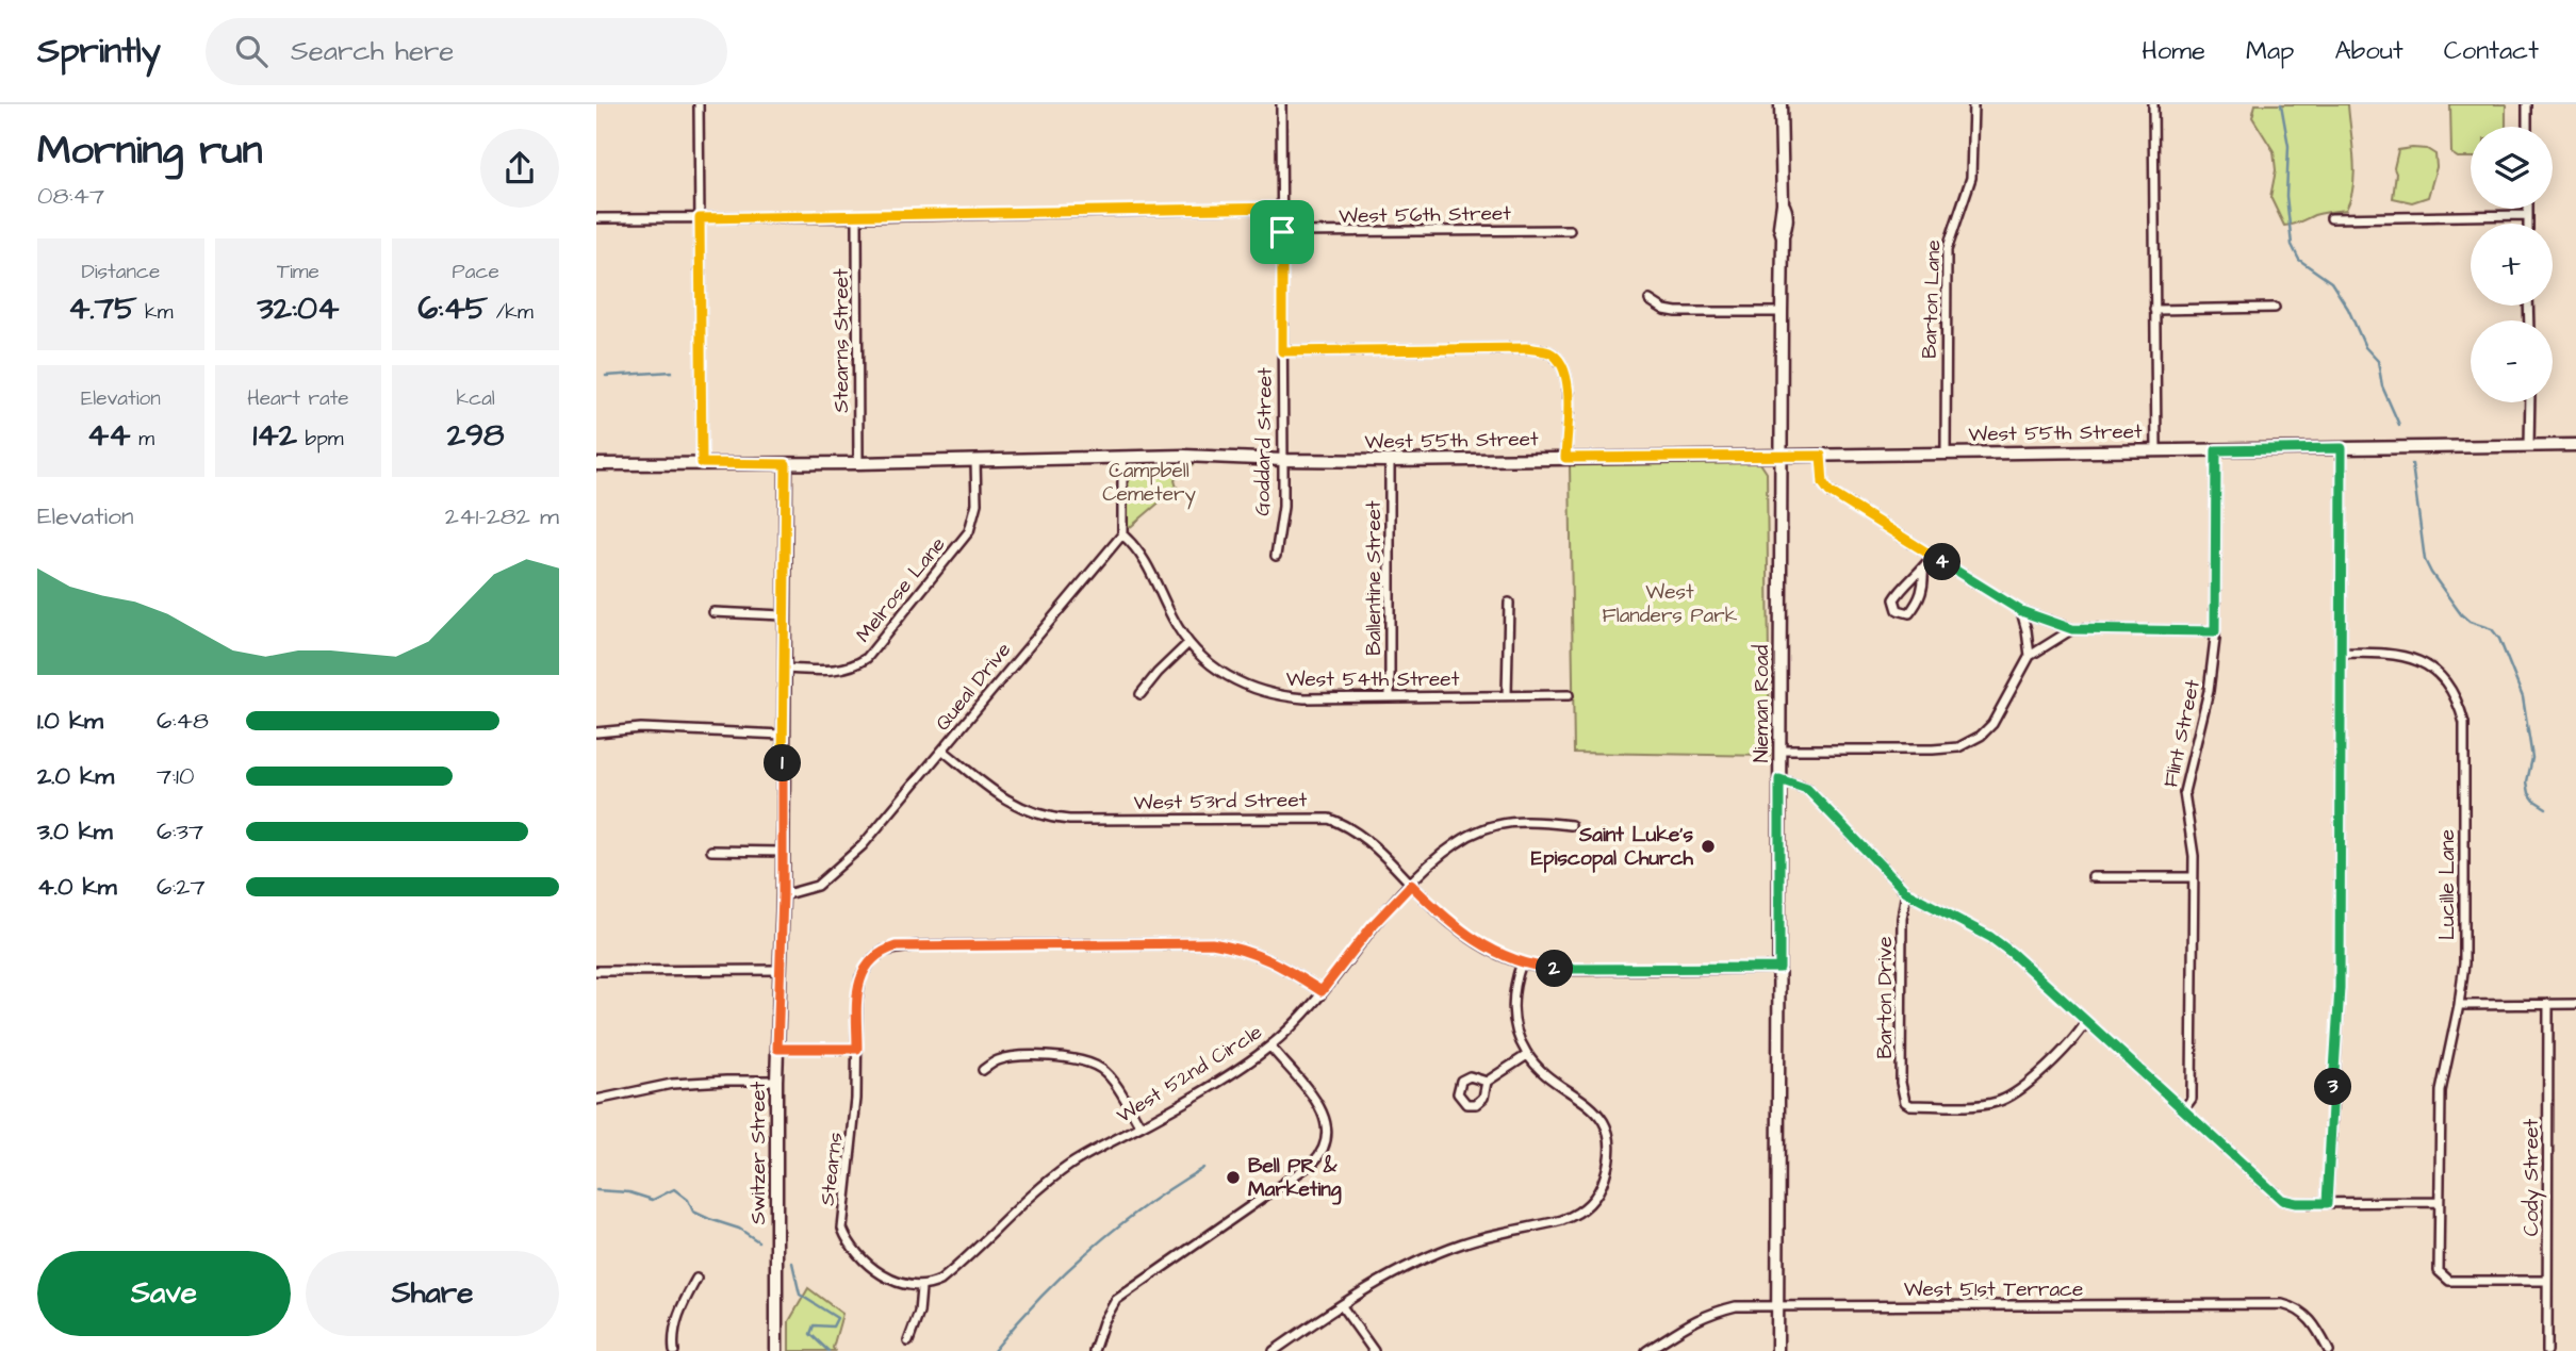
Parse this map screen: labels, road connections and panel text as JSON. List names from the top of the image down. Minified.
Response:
{"streets":{"street":["West 56th Street","Barton Lane","Stearns Street","West 55th Street","Goddard Street","Ballentine Street","Melrose Lane","West 54th Street","Queal Drive","Nieman Road","Flint Street","West 53rd Street","Lucille Lane","Barton Drive","West 52nd Circle","Switzer Street","Stearns","Cody Street","West 51st Terrace"]},"crossings":[["West 56th Street","Goddard Street"],["Barton Lane","West 55th Street"],["Stearns Street","West 55th Street"],["West 55th Street","Goddard Street"],["West 55th Street","Ballentine Street"],["West 55th Street","Melrose Lane"],["West 55th Street","Nieman Road"],["West 55th Street","Flint Street"],["West 55th Street","Switzer Street"],["Ballentine Street","West 54th Street"],["Melrose Lane","Switzer Street"],["West 54th Street","Queal Drive"],["Queal Drive","West 53rd Street"],["Queal Drive","Switzer Street"],["Nieman Road","West 53rd Street"],["Nieman Road","West 51st Terrace"],["West 53rd Street","West 52nd Circle"],["Lucille Lane","Cody Street"],["West 52nd Circle","Stearns"]],"parks":["Campbell Cemetery","West Flanders Park"],"places":["Saint Luke's Episcopal Church","Bell PR & Marketing"],"page":{"header":"Sprintly","search":"Search here","nav":["Home","Map","About","Contact"],"heading":["Morning run","08:47"],"map_buttons":["+","−"],"stats":[["Distance","4.75 km"],["Time","32:04"],["Pace","6:45 /km"],["Elevation","44 m"],["Heart rate","142 bpm"],["kcal","298"]],"chart":["Elevation","241–282 m"],"pins":["4","1","2","3"],"list":[{"name":"1.0 km","note":"6:48"},{"name":"2.0 km","note":"7:10"},{"name":"3.0 km","note":"6:37"},{"name":"4.0 km","note":"6:27"}],"buttons":["Save","Share"]}}
